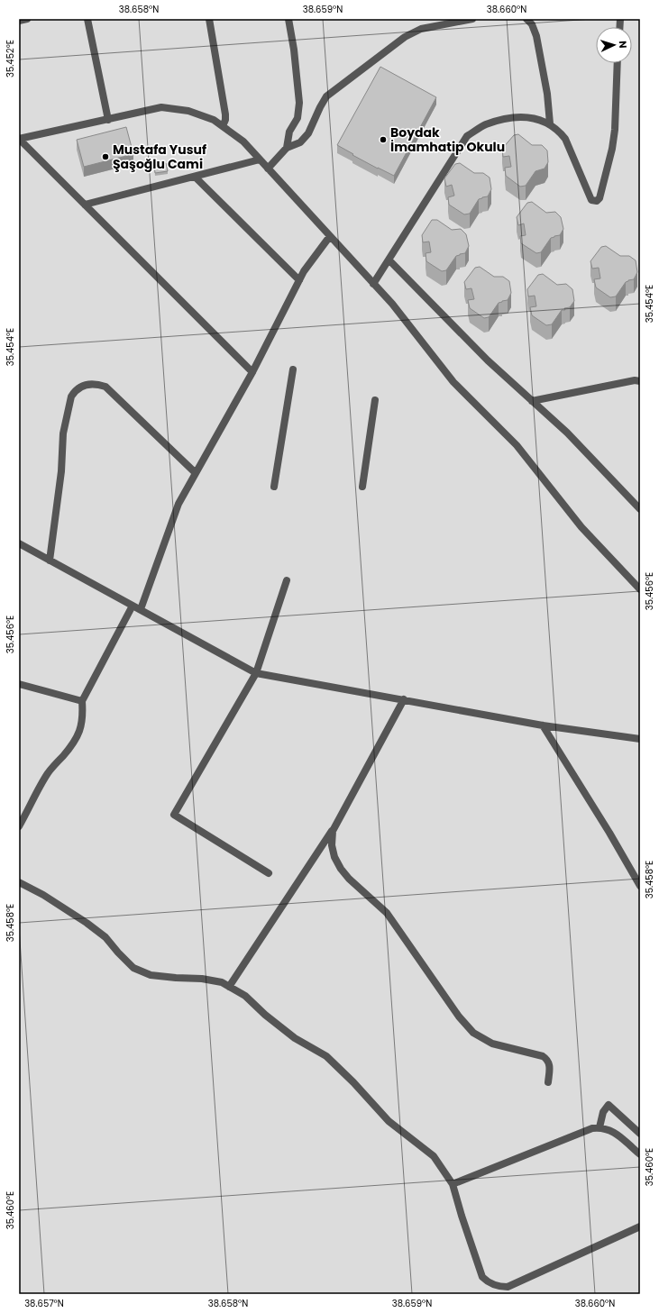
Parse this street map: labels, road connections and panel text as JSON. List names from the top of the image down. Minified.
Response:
{"places":["Boydak İmamhatip Okulu","Mustafa Yusuf Şaşoğlu Cami"],"north":"right","coordinates":["38.658°N","38.659°N","38.660°N","35.452°E","35.454°E","35.456°E","35.458°E","35.460°E","38.657°N"]}
